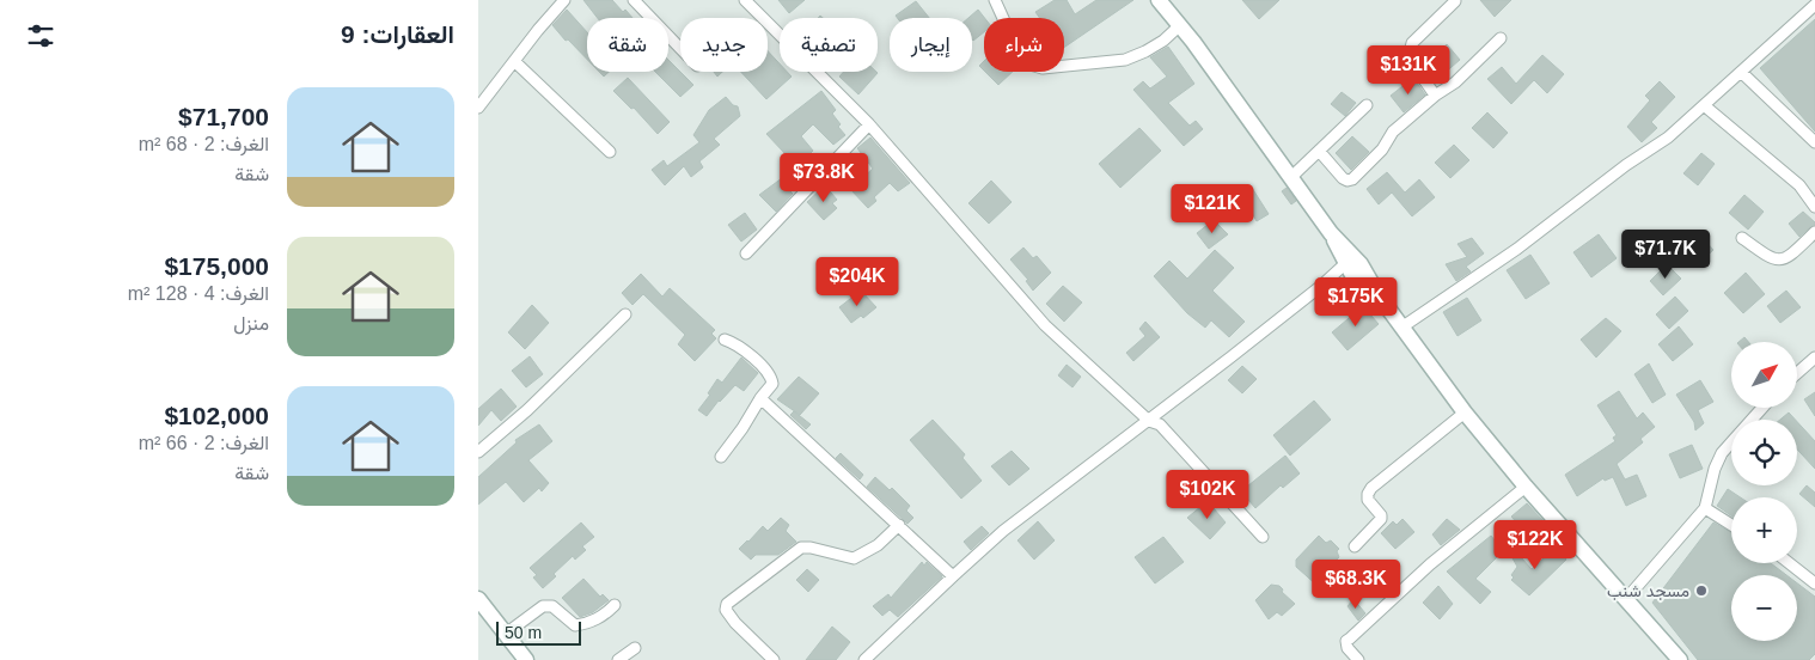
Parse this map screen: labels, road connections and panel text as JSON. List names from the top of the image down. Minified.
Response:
{"places":["مسجد شنب"],"scale_bar":"50 m","north":"top right","page":{"heading":"العقارات: 9","chip":["شراء","إيجار","تصفية","جديد","شقة"],"price":["$131K","$73.8K","$121K","$71.7K","$204K","$175K","$102K","$122K","$68.3K"],"list":[{"name":"$71,700","note":"الغرف: 2 · 68 m² · شقة"},{"name":"$175,000","note":"الغرف: 4 · 128 m² · منزل"},{"name":"$102,000","note":"الغرف: 2 · 66 m² · شقة"}],"map_buttons":["+","−"],"scale":"50 m"}}
